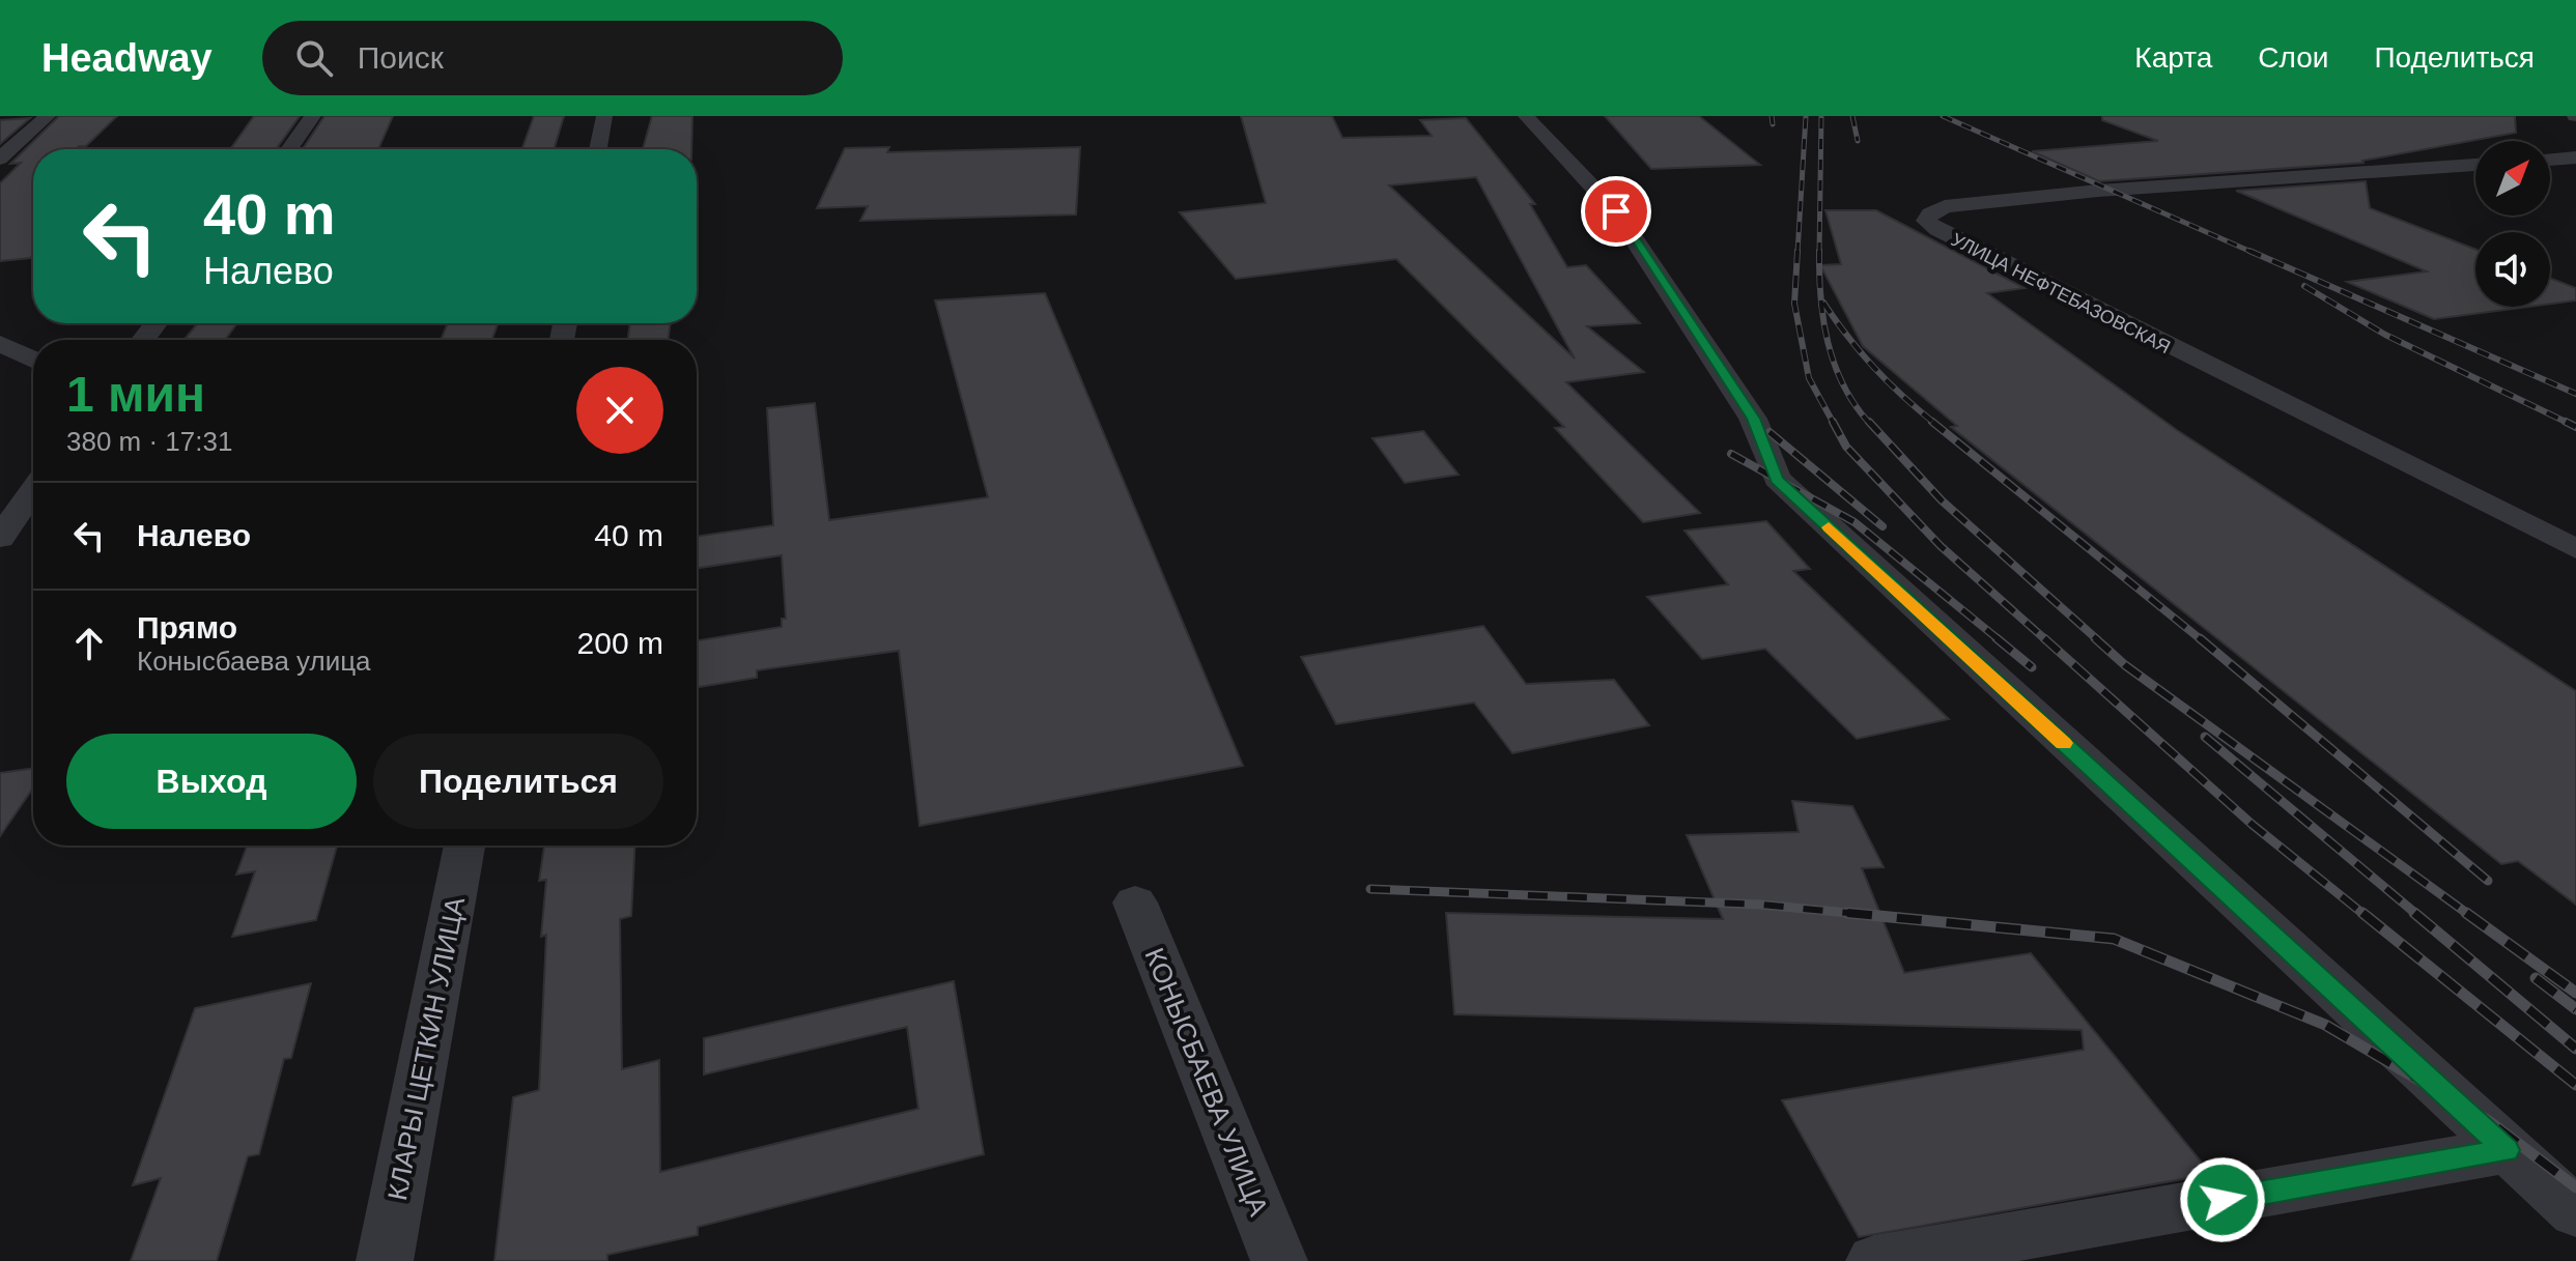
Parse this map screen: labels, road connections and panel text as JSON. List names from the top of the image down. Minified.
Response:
{"streets":{"street":["УЛИЦА НЕФТЕБАЗОВСКАЯ","КЛАРЫ ЦЕТКИН УЛИЦА","КОНЫСБАЕВА УЛИЦА"]},"north":"top right","page":{"header":"Headway","search":"Поиск","nav":["Карта","Слои","Поделиться"],"turn":["40 m","Налево"],"heading":["1 мин","380 m · 17:31"],"list":[{"name":"Налево","value":"40 m"},{"name":"Прямо","note":"Конысбаева улица","value":"200 m"}],"buttons":["Выход","Поделиться"]}}
